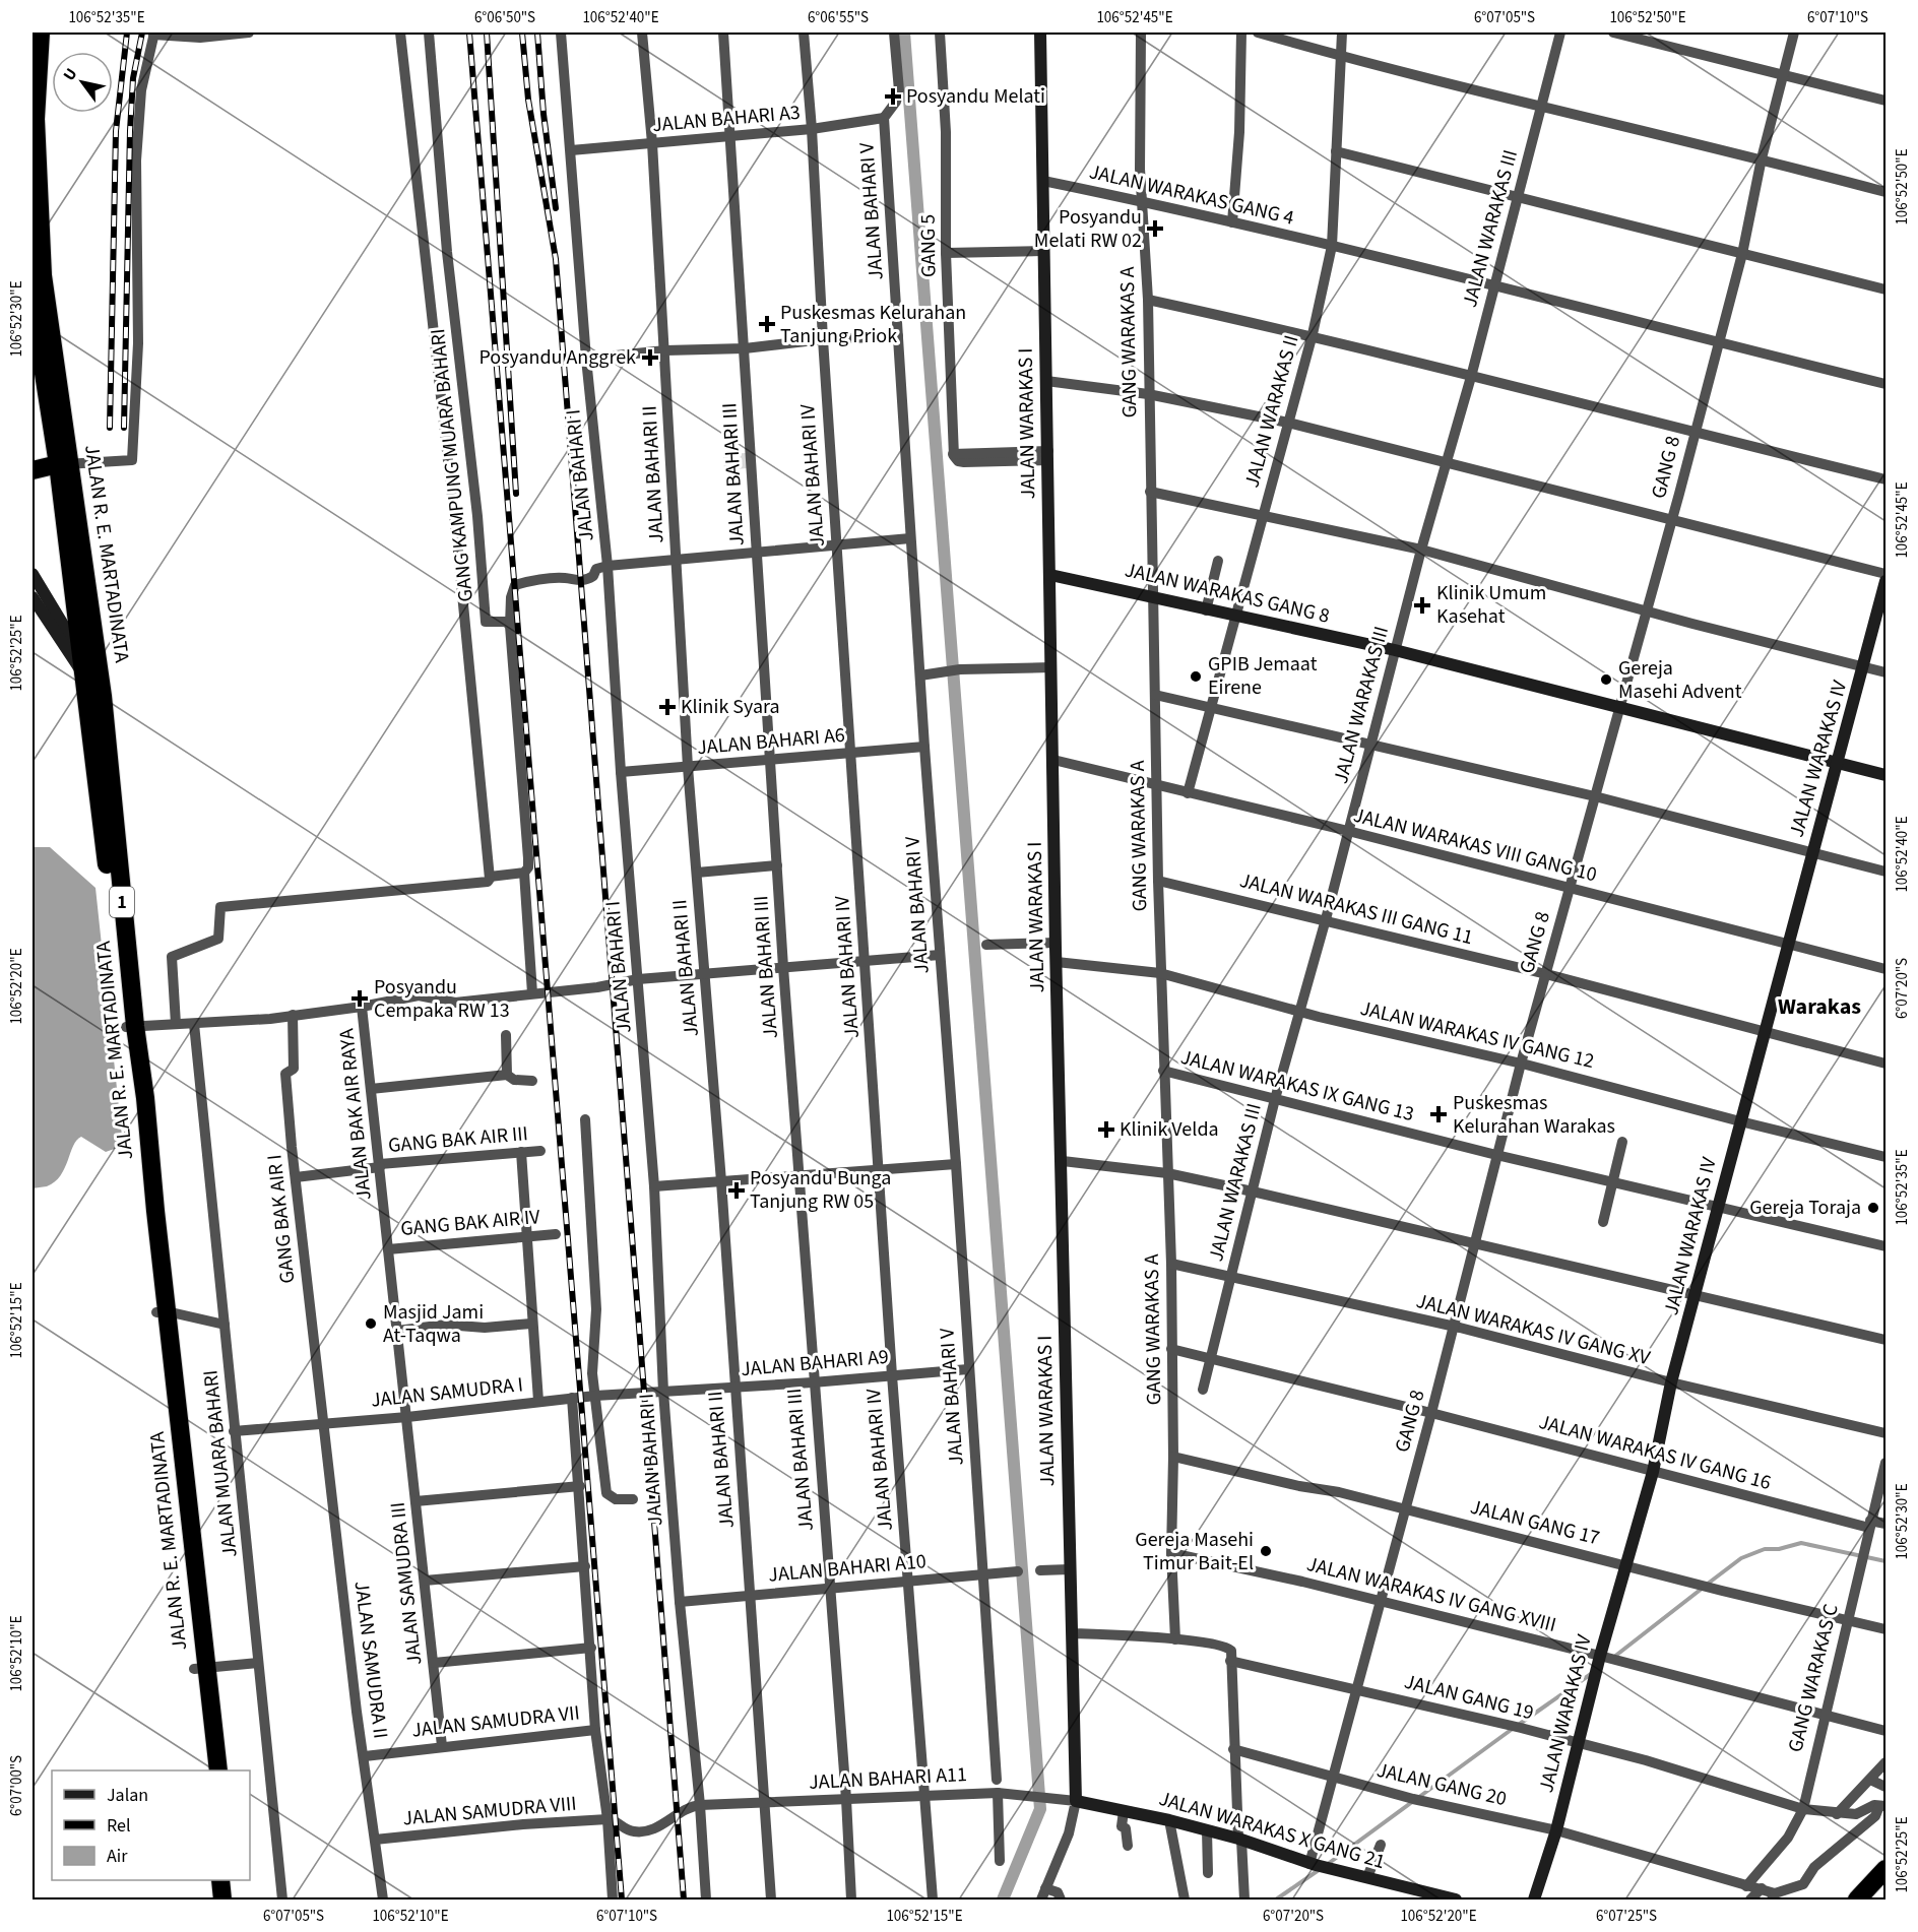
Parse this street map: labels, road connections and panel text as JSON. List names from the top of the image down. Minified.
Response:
{"streets":{"highway":["JALAN R. E. MARTADINATA","1"],"street":["JALAN BAHARI A3","JALAN WARAKAS GANG 4","JALAN BAHARI V","JALAN WARAKAS III","GANG 5","GANG WARAKAS A","JALAN WARAKAS II","JALAN WARAKAS I","GANG KAMPUNG MUARA BAHARI","GANG 8","JALAN BAHARI II","JALAN BAHARI III","JALAN BAHARI I","JALAN BAHARI IV","JALAN WARAKAS GANG 8","JALAN BAHARI A6","JALAN WARAKAS IV","JALAN WARAKAS VIII GANG 10","JALAN WARAKAS III GANG 11","JALAN WARAKAS IV GANG 12","JALAN WARAKAS IX GANG 13","JALAN BAK AIR RAYA","GANG BAK AIR III","GANG BAK AIR I","GANG BAK AIR IV","JALAN WARAKAS IV GANG XV","JALAN BAHARI A9","JALAN SAMUDRA I","JALAN WARAKAS IV GANG 16","JALAN MUARA BAHARI","JALAN GANG 17","JALAN BAHARI A10","JALAN SAMUDRA III","JALAN WARAKAS IV GANG XVIII","JALAN SAMUDRA II","GANG WARAKAS C","JALAN GANG 19","JALAN SAMUDRA VII","JALAN BAHARI A11","JALAN GANG 20","JALAN SAMUDRA VIII","JALAN WARAKAS X GANG 21"]},"crossings":[["JALAN BAHARI A3","JALAN BAHARI V"],["JALAN BAHARI A3","JALAN BAHARI II"],["JALAN BAHARI A3","JALAN BAHARI III"],["JALAN BAHARI A3","JALAN BAHARI I"],["JALAN BAHARI A3","JALAN BAHARI IV"],["JALAN WARAKAS GANG 4","JALAN WARAKAS III"],["JALAN WARAKAS GANG 4","GANG WARAKAS A"],["JALAN WARAKAS GANG 4","JALAN WARAKAS II"],["JALAN WARAKAS GANG 4","JALAN WARAKAS I"],["JALAN WARAKAS GANG 4","GANG 8"],["JALAN BAHARI V","JALAN BAHARI A6"],["JALAN BAHARI V","JALAN BAHARI A9"],["JALAN BAHARI V","JALAN BAHARI A10"],["JALAN WARAKAS III","JALAN WARAKAS GANG 8"],["JALAN WARAKAS III","JALAN WARAKAS VIII GANG 10"],["JALAN WARAKAS III","JALAN WARAKAS III GANG 11"],["JALAN WARAKAS III","JALAN WARAKAS IV GANG 12"],["JALAN WARAKAS III","JALAN WARAKAS IX GANG 13"],["JALAN WARAKAS III","JALAN WARAKAS IV GANG XV"],["JALAN WARAKAS III","JALAN WARAKAS IV GANG 16"],["GANG 5","JALAN WARAKAS I"],["GANG WARAKAS A","JALAN WARAKAS GANG 8"],["GANG WARAKAS A","JALAN WARAKAS VIII GANG 10"],["GANG WARAKAS A","JALAN WARAKAS III GANG 11"],["GANG WARAKAS A","JALAN WARAKAS IV GANG 12"],["GANG WARAKAS A","JALAN WARAKAS IX GANG 13"],["GANG WARAKAS A","JALAN WARAKAS IV GANG XV"],["GANG WARAKAS A","JALAN WARAKAS IV GANG 16"],["GANG WARAKAS A","JALAN GANG 17"],["GANG WARAKAS A","JALAN WARAKAS IV GANG XVIII"],["JALAN WARAKAS II","JALAN WARAKAS GANG 8"],["JALAN WARAKAS II","JALAN WARAKAS VIII GANG 10"],["JALAN WARAKAS I","JALAN WARAKAS GANG 8"],["JALAN WARAKAS I","JALAN WARAKAS VIII GANG 10"],["JALAN WARAKAS I","JALAN WARAKAS IV GANG 12"],["JALAN WARAKAS I","JALAN BAHARI A11"],["JALAN WARAKAS I","JALAN WARAKAS X GANG 21"],["GANG 8","JALAN WARAKAS GANG 8"],["GANG 8","JALAN WARAKAS VIII GANG 10"],["GANG 8","JALAN WARAKAS III GANG 11"],["GANG 8","JALAN WARAKAS IV GANG 12"],["GANG 8","JALAN WARAKAS IX GANG 13"],["GANG 8","JALAN WARAKAS IV GANG XV"],["GANG 8","JALAN WARAKAS IV GANG 16"],["GANG 8","JALAN GANG 17"],["GANG 8","JALAN WARAKAS IV GANG XVIII"],["GANG 8","JALAN GANG 19"],["GANG 8","JALAN GANG 20"],["GANG 8","JALAN WARAKAS X GANG 21"],["JALAN BAHARI II","JALAN BAHARI A6"],["JALAN BAHARI II","JALAN BAHARI A9"],["JALAN BAHARI II","JALAN BAHARI A10"],["JALAN BAHARI II","JALAN BAHARI A11"],["JALAN BAHARI III","JALAN BAHARI A6"],["JALAN BAHARI III","JALAN BAHARI A9"],["JALAN BAHARI III","JALAN BAHARI A10"],["JALAN BAHARI III","JALAN BAHARI A11"],["JALAN BAHARI I","JALAN BAHARI A6"],["JALAN BAHARI I","JALAN BAHARI A9"],["JALAN BAHARI I","JALAN SAMUDRA I"],["JALAN BAHARI I","JALAN BAHARI A10"],["JALAN BAHARI I","JALAN BAHARI A11"],["JALAN BAHARI IV","JALAN BAHARI A6"],["JALAN BAHARI IV","JALAN BAHARI A9"],["JALAN BAHARI IV","JALAN BAHARI A10"],["JALAN BAHARI IV","JALAN BAHARI A11"],["JALAN R. E. MARTADINATA","JALAN BAK AIR RAYA"],["JALAN WARAKAS IV","JALAN WARAKAS VIII GANG 10"],["JALAN WARAKAS IV","JALAN WARAKAS III GANG 11"],["JALAN WARAKAS IV","JALAN WARAKAS IV GANG 12"],["JALAN WARAKAS IV","JALAN WARAKAS IX GANG 13"],["JALAN WARAKAS IV","JALAN WARAKAS IV GANG XV"],["JALAN WARAKAS IV","JALAN WARAKAS IV GANG 16"],["JALAN WARAKAS IV","JALAN GANG 17"],["JALAN WARAKAS IV","JALAN WARAKAS IV GANG XVIII"],["JALAN WARAKAS IV","JALAN GANG 19"],["JALAN WARAKAS IV","JALAN GANG 20"],["JALAN BAK AIR RAYA","GANG BAK AIR III"],["JALAN BAK AIR RAYA","GANG BAK AIR I"],["JALAN BAK AIR RAYA","GANG BAK AIR IV"],["JALAN BAK AIR RAYA","JALAN SAMUDRA I"],["JALAN BAK AIR RAYA","JALAN MUARA BAHARI"],["JALAN BAK AIR RAYA","JALAN SAMUDRA III"],["GANG BAK AIR III","GANG BAK AIR I"],["GANG BAK AIR I","JALAN SAMUDRA I"],["GANG BAK AIR I","JALAN SAMUDRA II"],["JALAN BAHARI A9","JALAN SAMUDRA I"],["JALAN SAMUDRA I","JALAN MUARA BAHARI"],["JALAN SAMUDRA I","JALAN SAMUDRA III"],["JALAN SAMUDRA I","JALAN SAMUDRA II"],["JALAN WARAKAS IV GANG 16","GANG WARAKAS C"],["JALAN GANG 17","GANG WARAKAS C"],["JALAN SAMUDRA III","JALAN SAMUDRA VII"],["JALAN WARAKAS IV GANG XVIII","GANG WARAKAS C"],["JALAN SAMUDRA II","JALAN SAMUDRA VII"],["JALAN SAMUDRA II","JALAN SAMUDRA VIII"],["GANG WARAKAS C","JALAN GANG 19"],["GANG WARAKAS C","JALAN GANG 20"],["JALAN BAHARI A11","JALAN WARAKAS X GANG 21"]],"districts":["Warakas"],"places":{"health":["Posyandu Melati","Posyandu Melati RW 02","Puskesmas Kelurahan Tanjung Priok","Posyandu Anggrek","Klinik Umum Kasehat","Klinik Syara","Posyandu Cempaka RW 13","Puskesmas Kelurahan Warakas","Klinik Velda","Posyandu Bunga Tanjung RW 05"],"other":["GPIB Jemaat Eirene","Gereja Masehi Advent","Gereja Toraja","Masjid Jami At-Taqwa","Gereja Masehi Timur Bait-El"]},"legend":["Jalan","Rel","Air"],"north":"top left","coordinates":["106°52'35\"E","6°06'50\"S","106°52'40\"E","6°06'55\"S","106°52'45\"E","6°07'05\"S","106°52'50\"E","6°07'10\"S","106°52'30\"E","106°52'25\"E","106°52'20\"E","6°07'20\"S","106°52'15\"E","106°52'10\"E","6°07'00\"S","6°07'25\"S"]}
